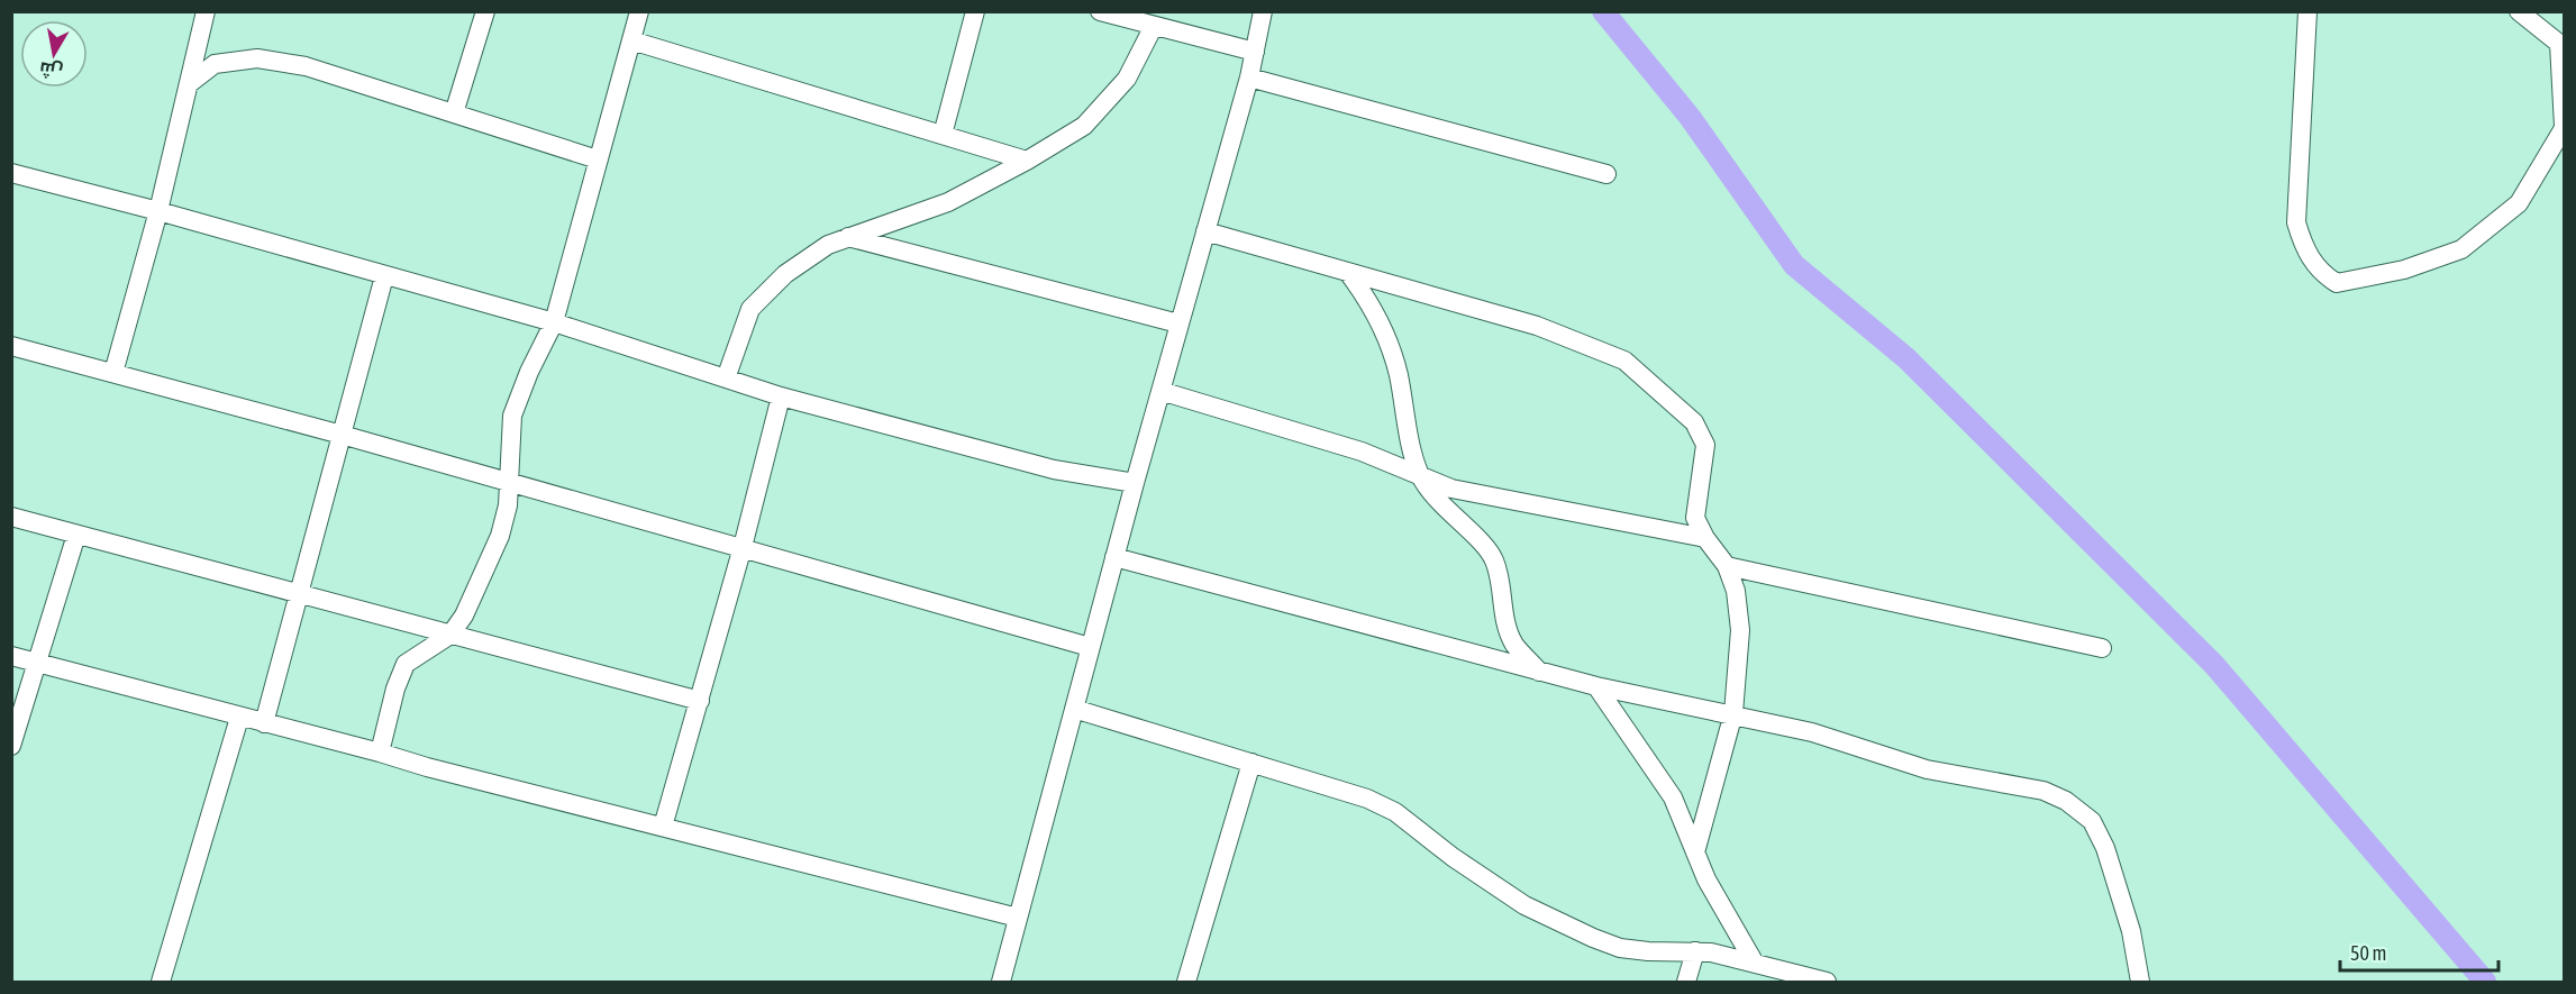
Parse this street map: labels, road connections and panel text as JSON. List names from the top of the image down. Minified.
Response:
{"scale_bar":"50 m","north":"bottom"}
